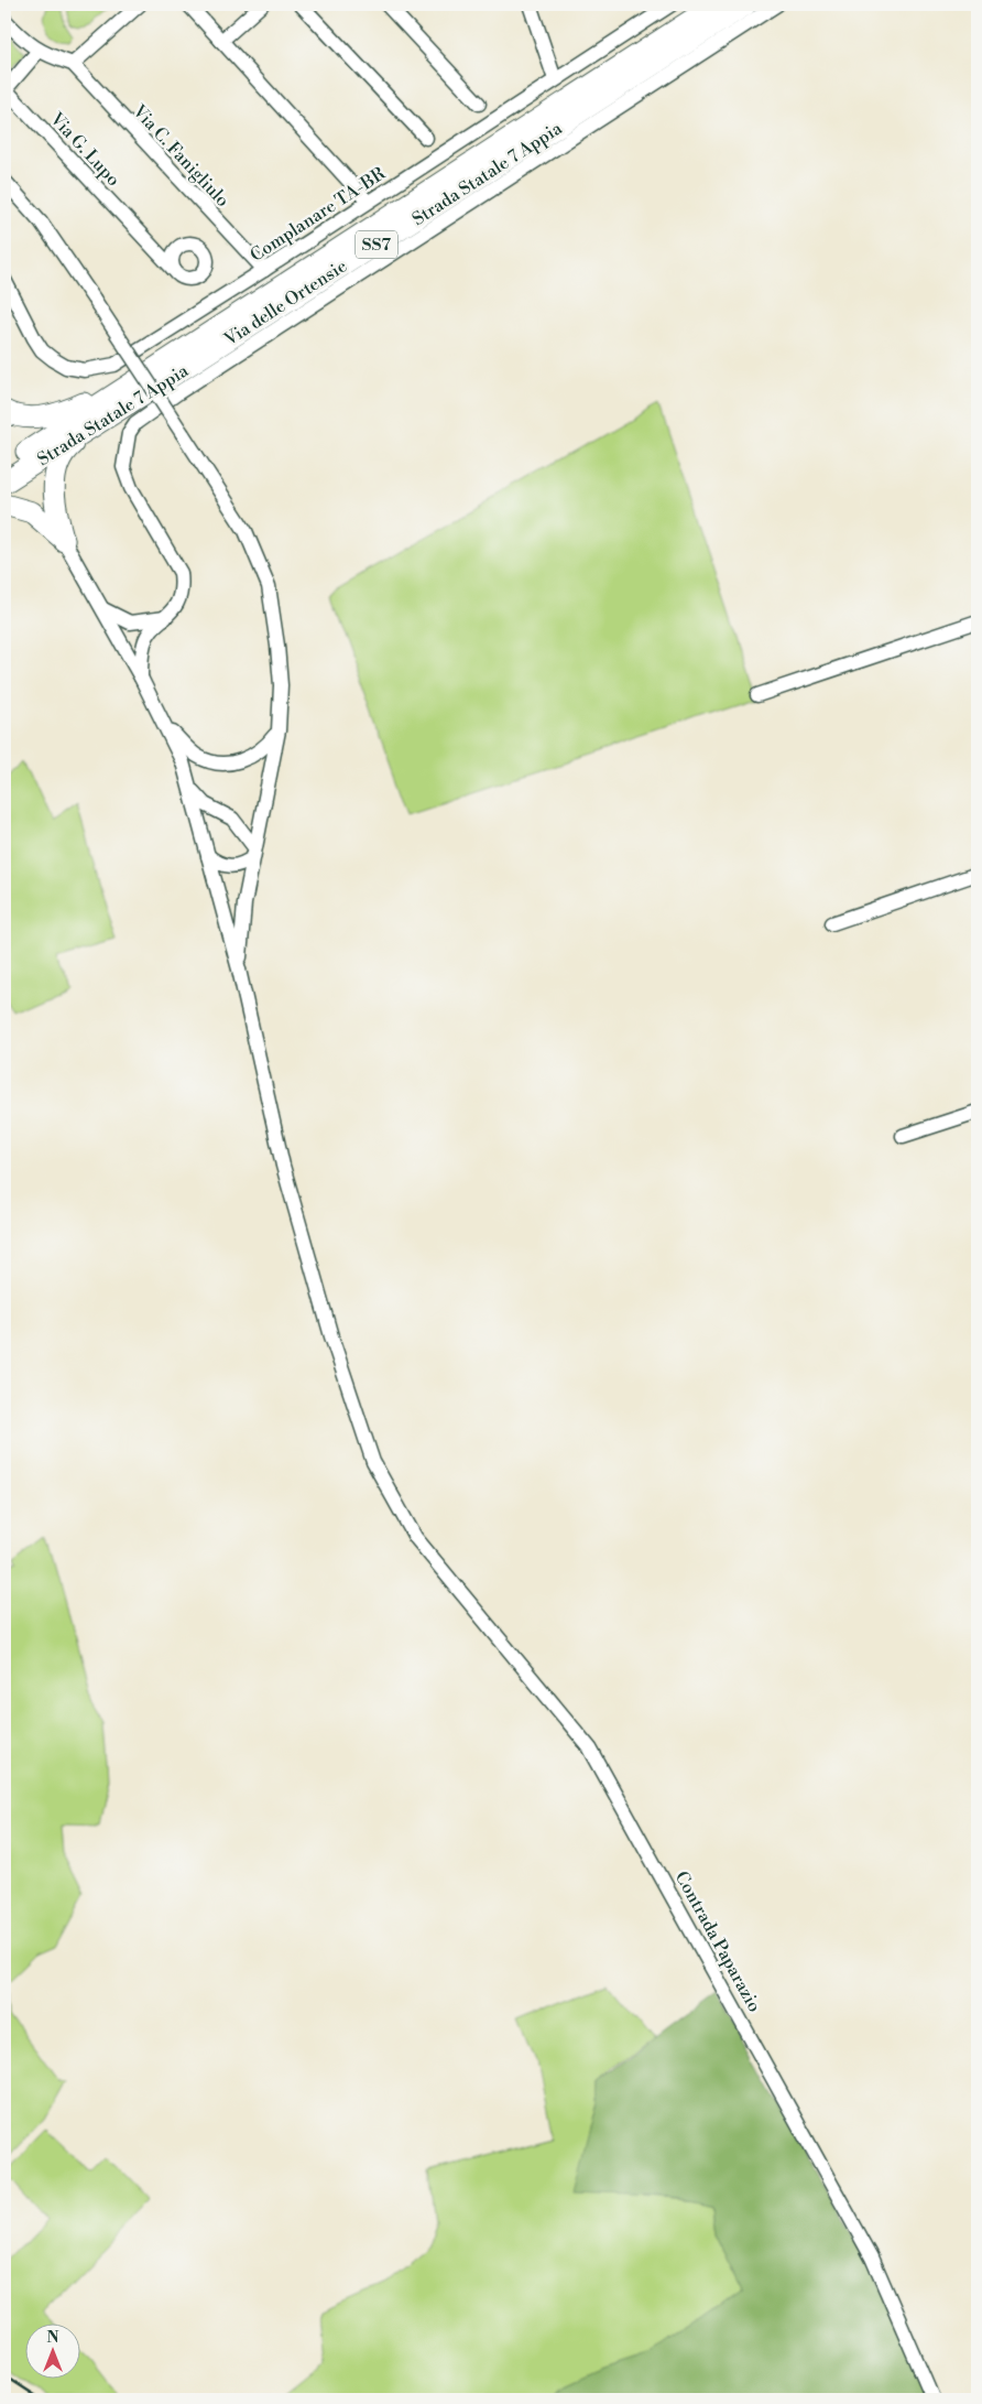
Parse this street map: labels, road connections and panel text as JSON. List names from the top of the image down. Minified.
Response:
{"streets":{"highway":["Strada Statale 7 Appia","SS7"],"street":["Via G. Lupo","Via C. Fanigliulo","Complanare TA-BR","Via delle Ortensie","Contrada Paparazio"]},"crossings":[["Via C. Fanigliulo","Complanare TA-BR"]],"north":"top"}
